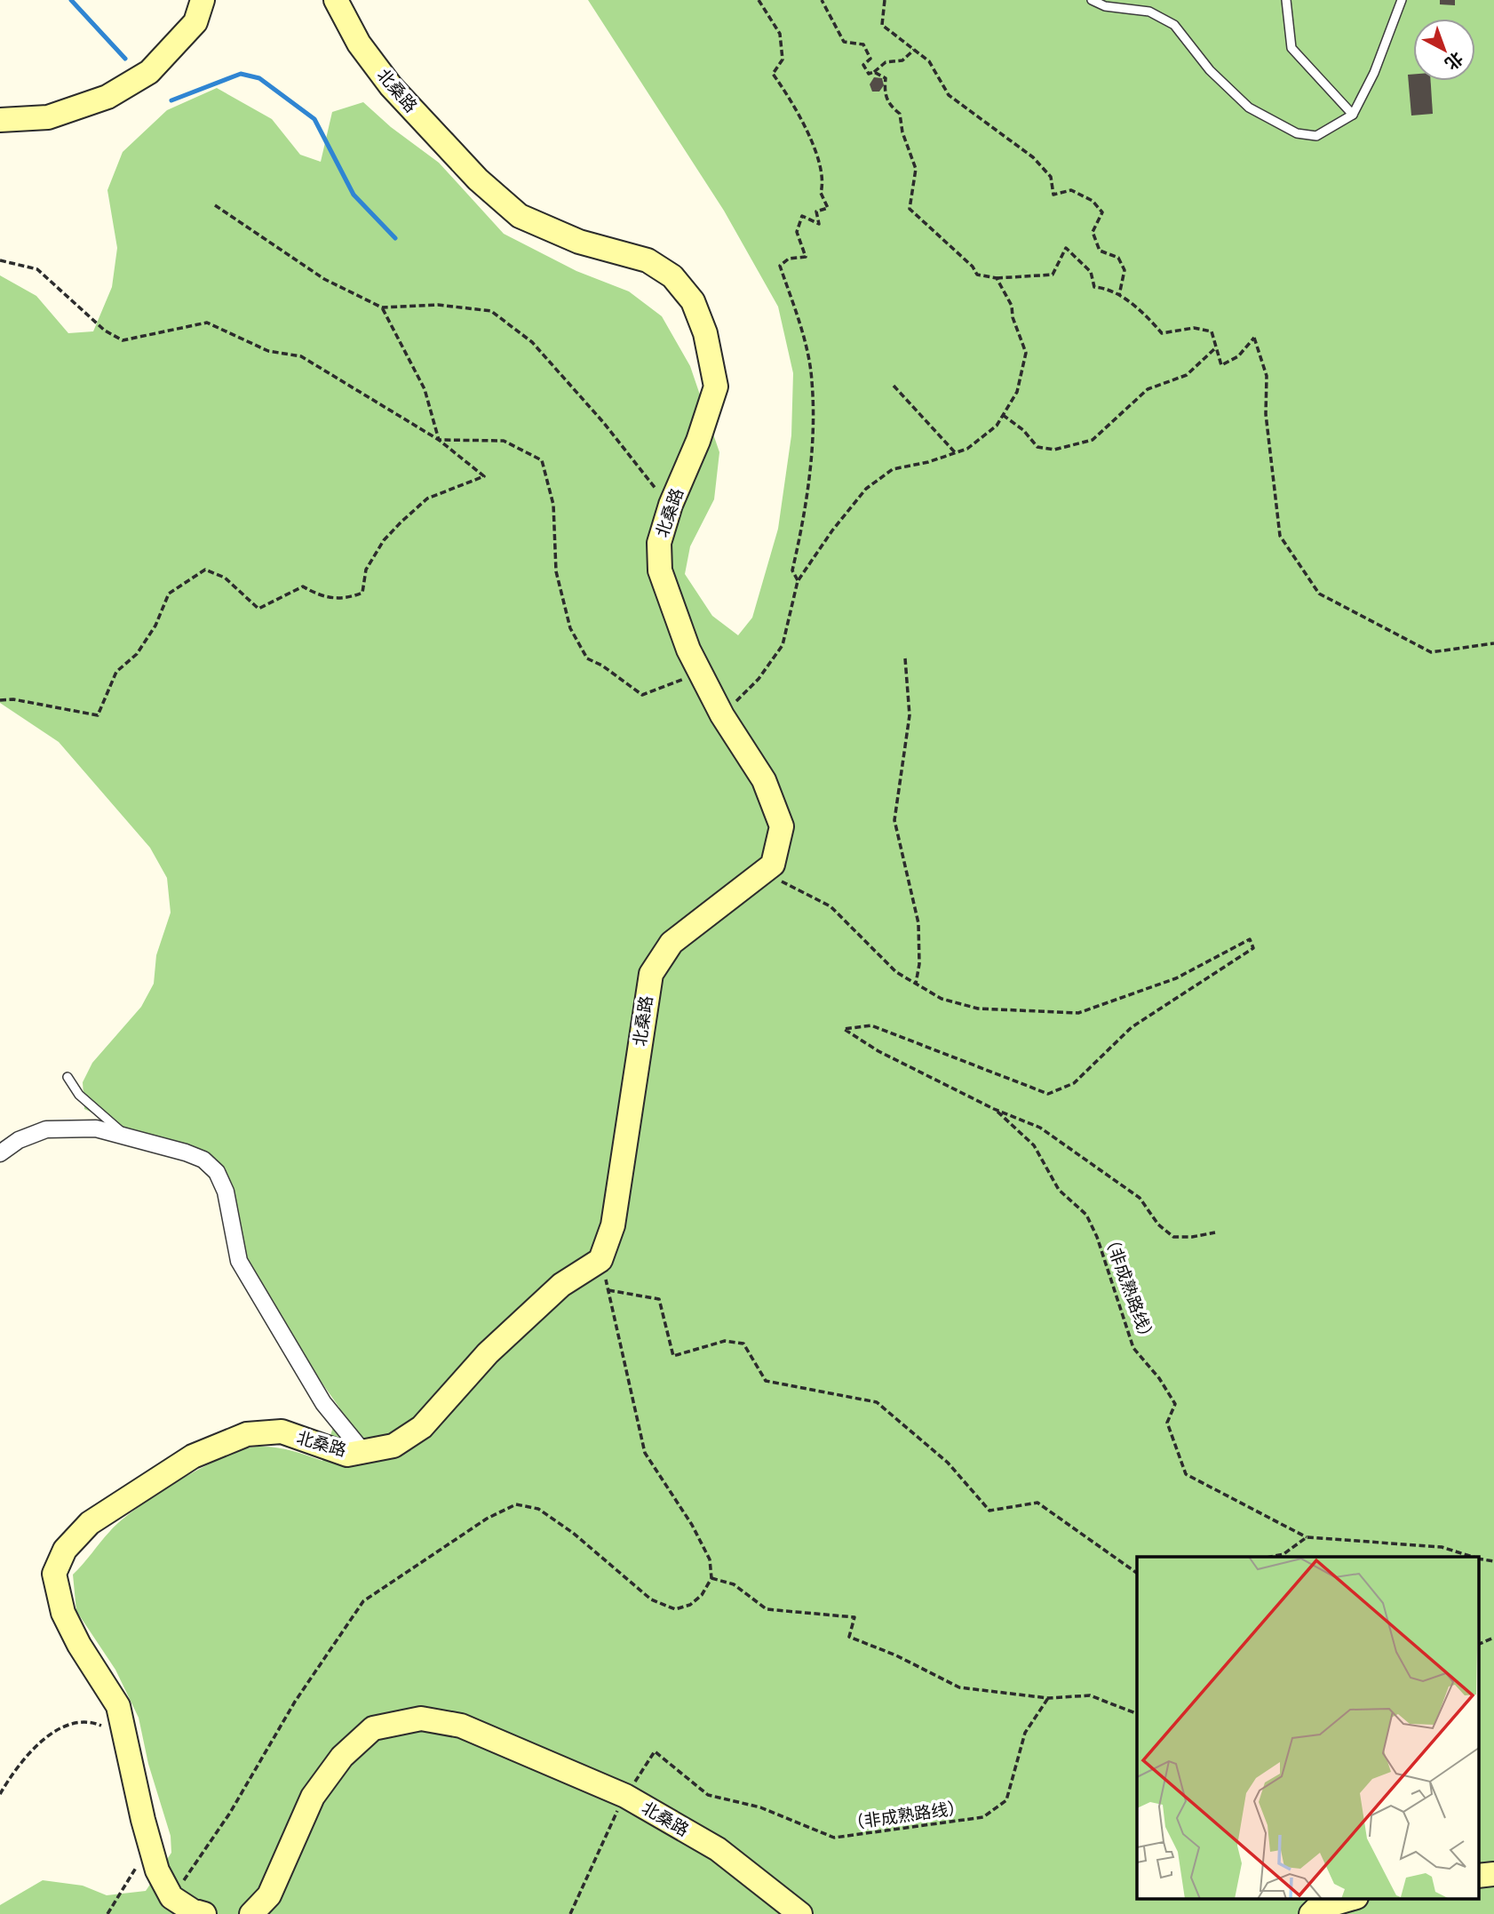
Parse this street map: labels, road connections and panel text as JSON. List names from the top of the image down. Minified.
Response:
{"streets":{"street":["北桑路"],"path":["（非成熟路线）"]},"crossings":[["北桑路","（非成熟路线）"]],"north":"bottom right"}
